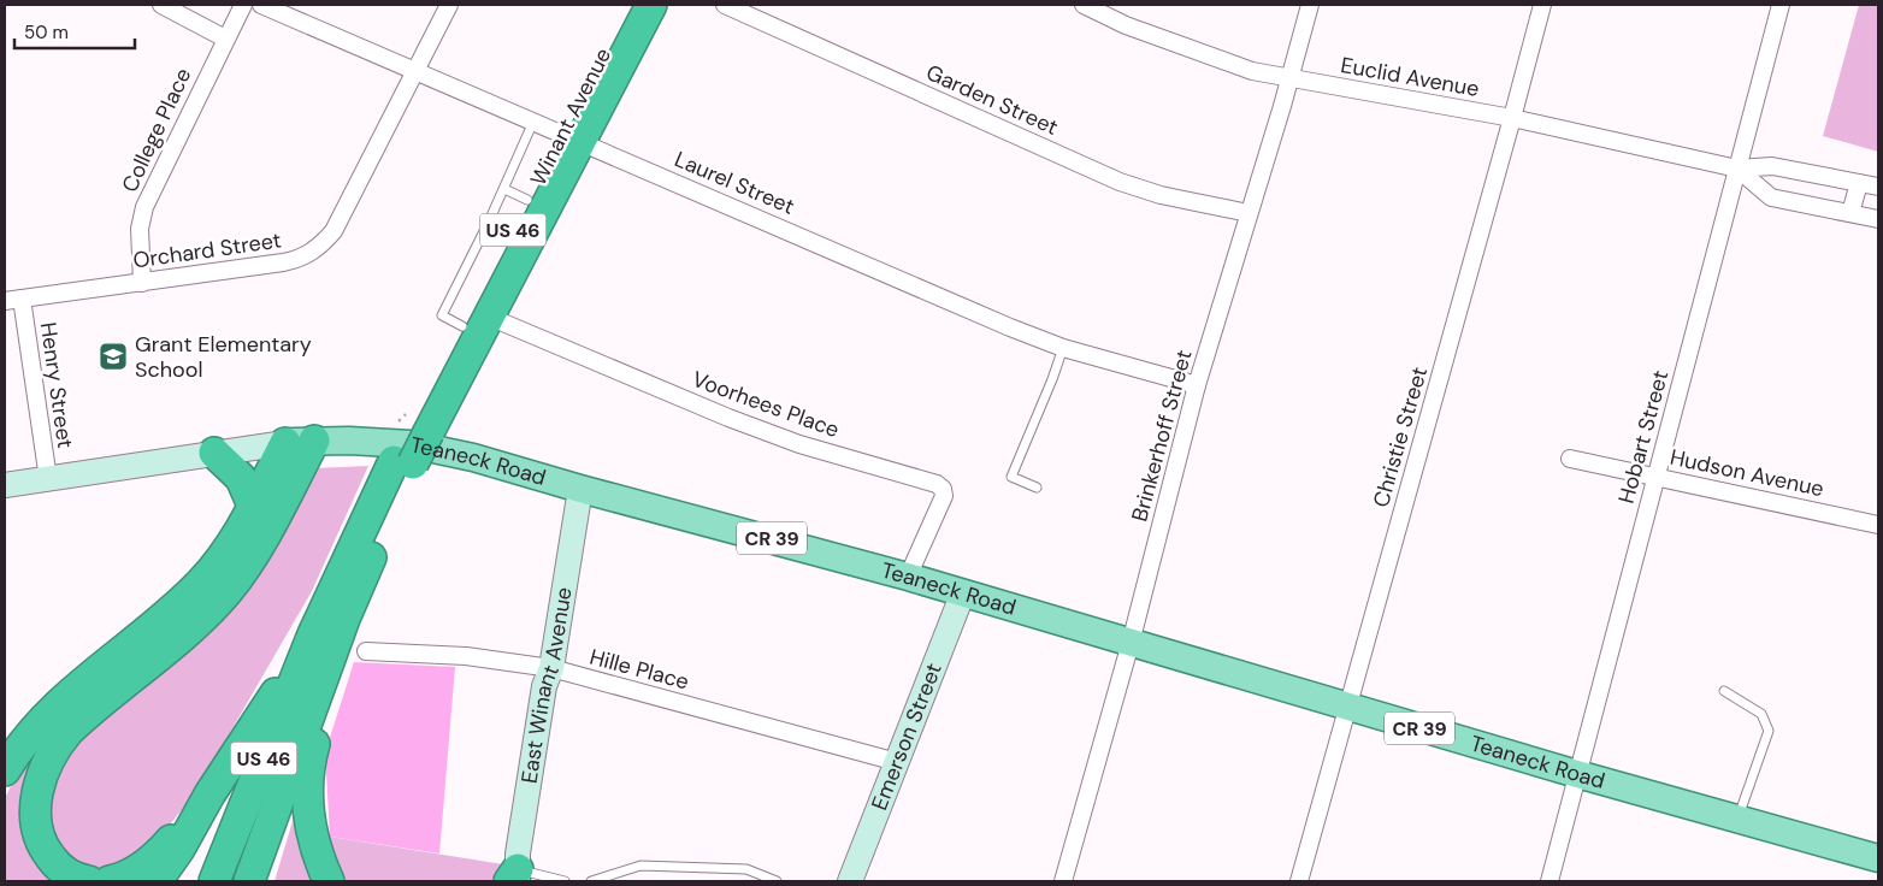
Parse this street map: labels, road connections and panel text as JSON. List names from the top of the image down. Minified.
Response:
{"streets":{"highway":["Winant Avenue","US 46"],"main road":["Teaneck Road","CR 39","East Winant Avenue","Emerson Street"],"street":["Euclid Avenue","Garden Street","College Place","Laurel Street","Orchard Street","Henry Street","Voorhees Place","Brinkerhoff Street","Christie Street","Hobart Street","Hudson Avenue","Hille Place"]},"crossings":[["Euclid Avenue","Brinkerhoff Street"],["Euclid Avenue","Christie Street"],["Euclid Avenue","Hobart Street"],["Garden Street","Brinkerhoff Street"],["Winant Avenue","Laurel Street"],["Winant Avenue","US 46"],["Winant Avenue","Voorhees Place"],["College Place","Orchard Street"],["Laurel Street","Orchard Street"],["Laurel Street","Brinkerhoff Street"],["US 46","Voorhees Place"],["Orchard Street","Henry Street"],["Henry Street","Teaneck Road"],["Voorhees Place","Teaneck Road"],["Brinkerhoff Street","Teaneck Road"],["Christie Street","Teaneck Road"],["Hobart Street","Teaneck Road"],["Hobart Street","Hudson Avenue"],["Teaneck Road","East Winant Avenue"],["Teaneck Road","Emerson Street"],["Hille Place","East Winant Avenue"],["Hille Place","Emerson Street"]],"places":{"school or university":["Grant Elementary School"]},"scale_bar":"50 m"}
